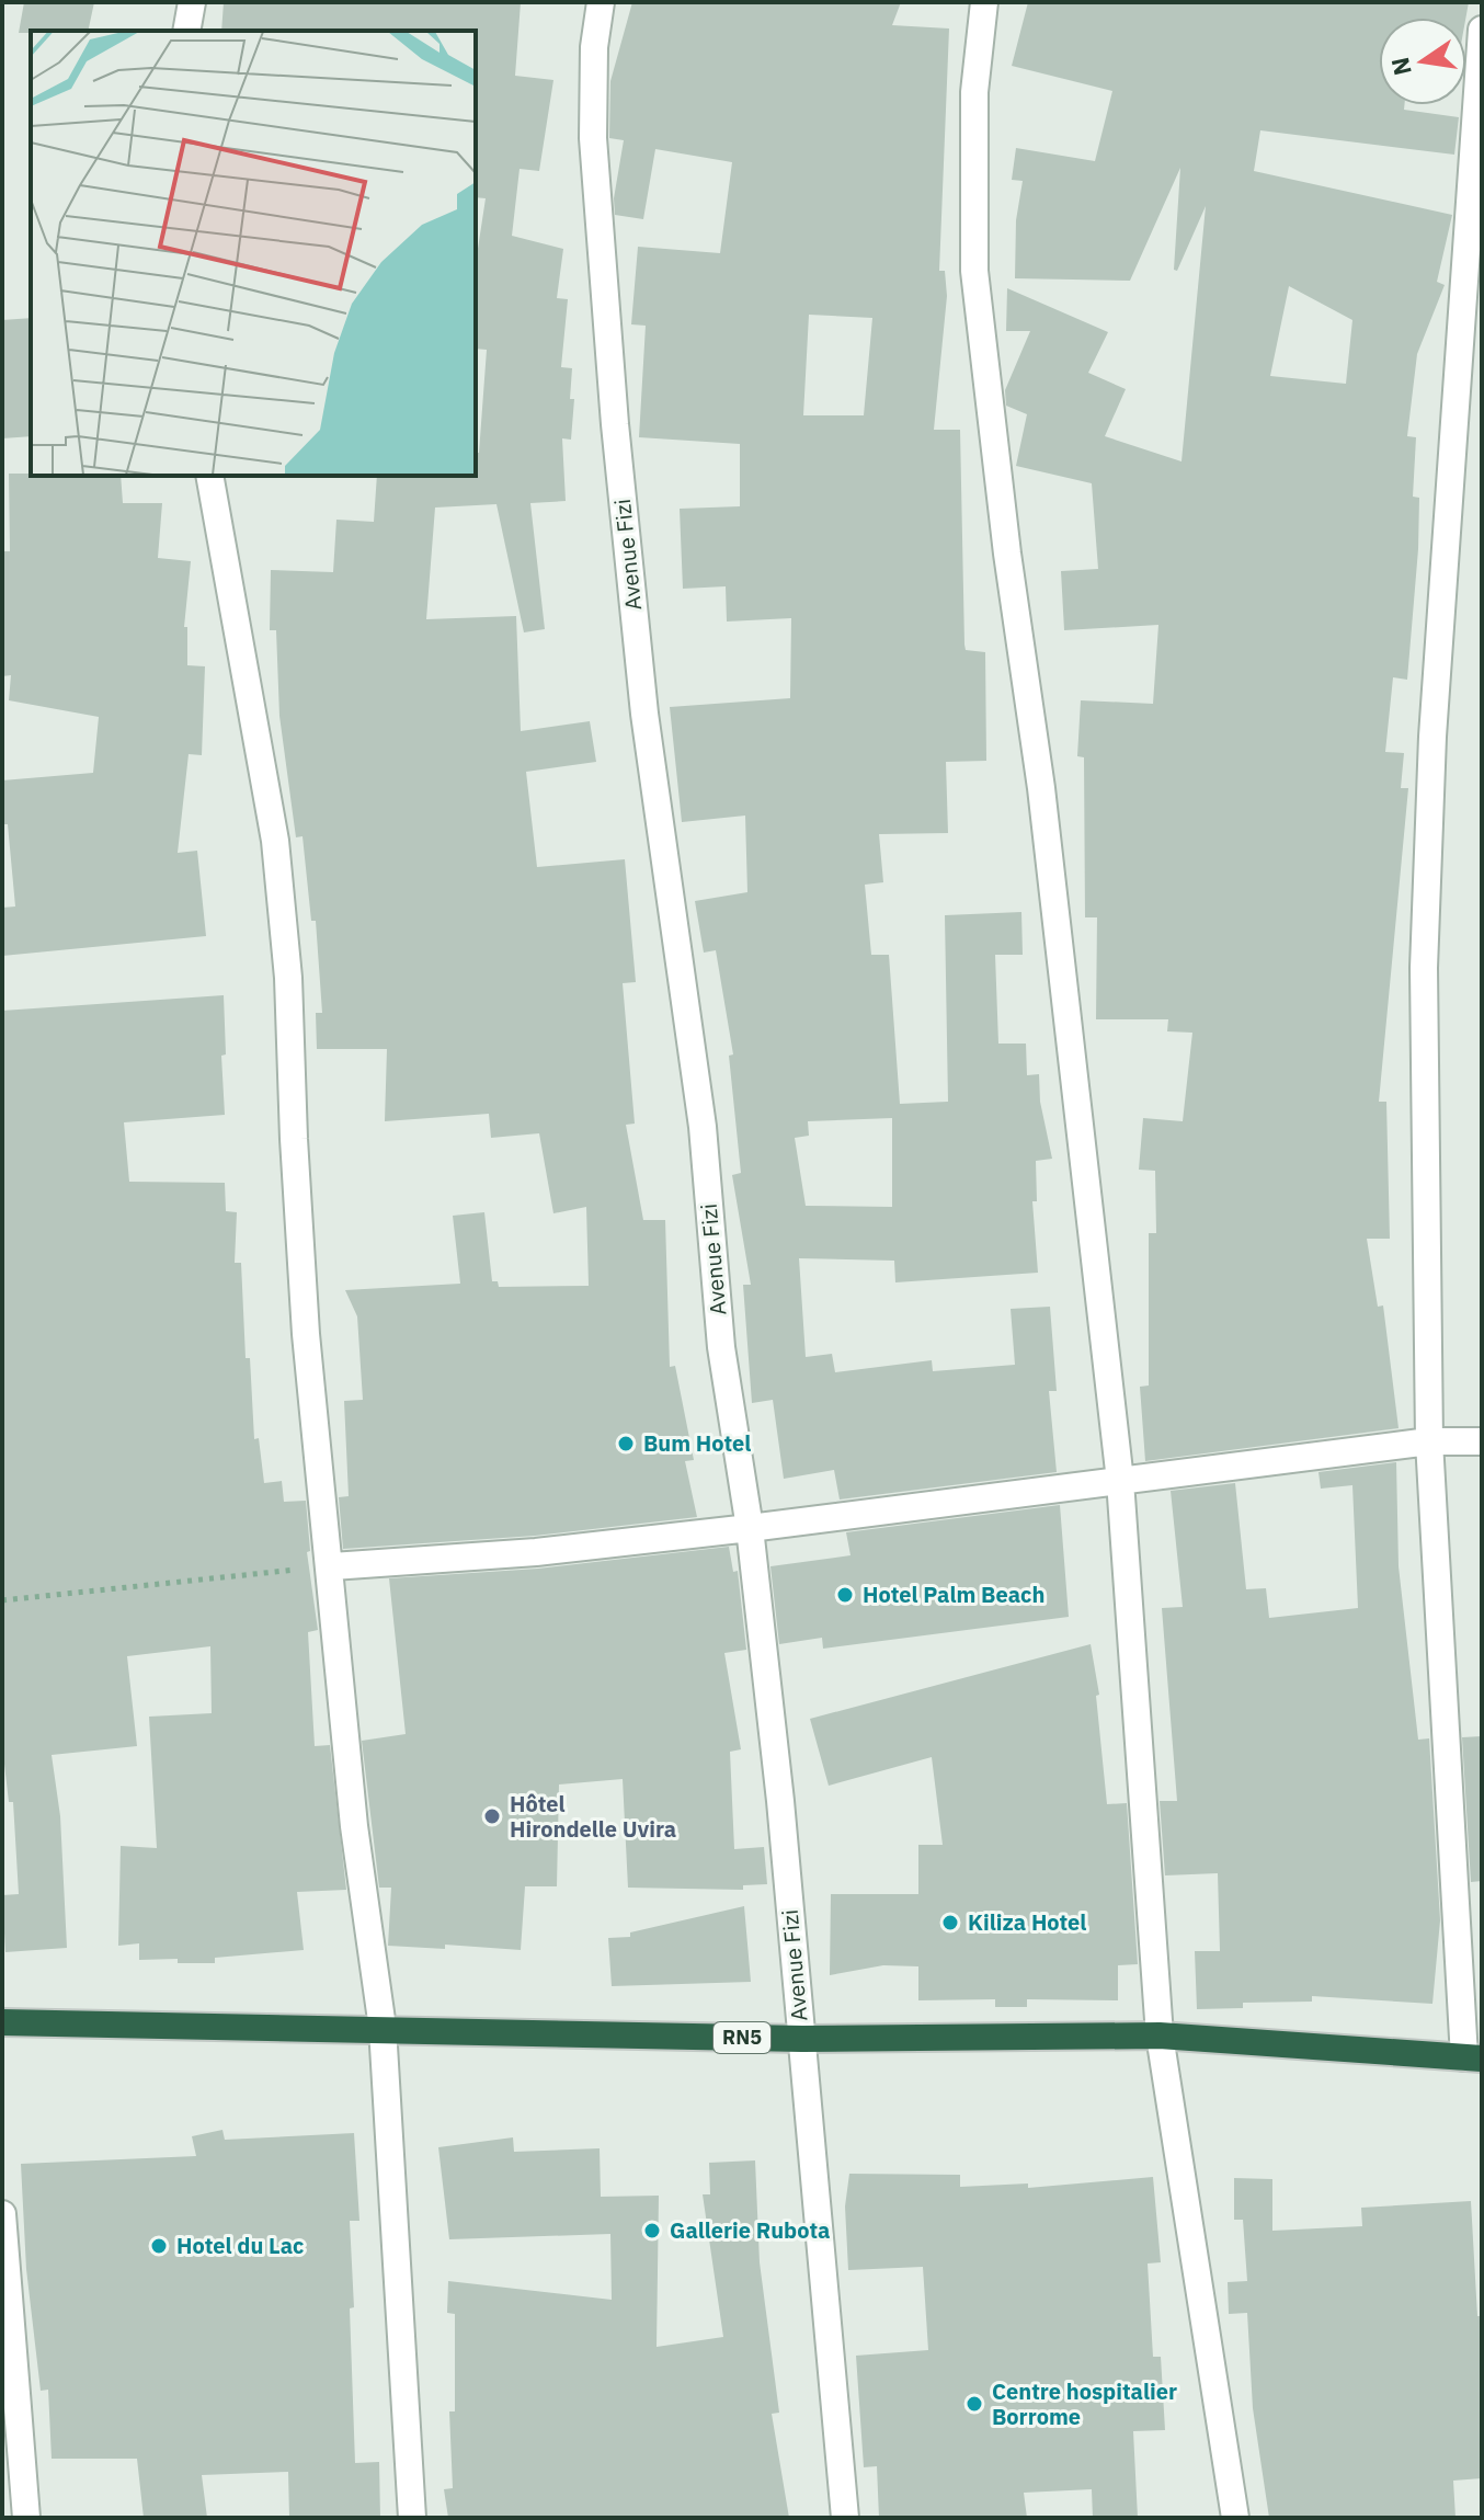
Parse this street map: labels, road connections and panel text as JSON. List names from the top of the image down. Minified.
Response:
{"streets":{"highway":["RN5"],"street":["Avenue Fizi"]},"crossings":[["Avenue Fizi","RN5"]],"places":["Bum Hotel","Hotel Palm Beach","Hôtel Hirondelle Uvira","Kiliza Hotel","Gallerie Rubota","Hotel du Lac","Centre hospitalier Borrome"],"north":"left"}
